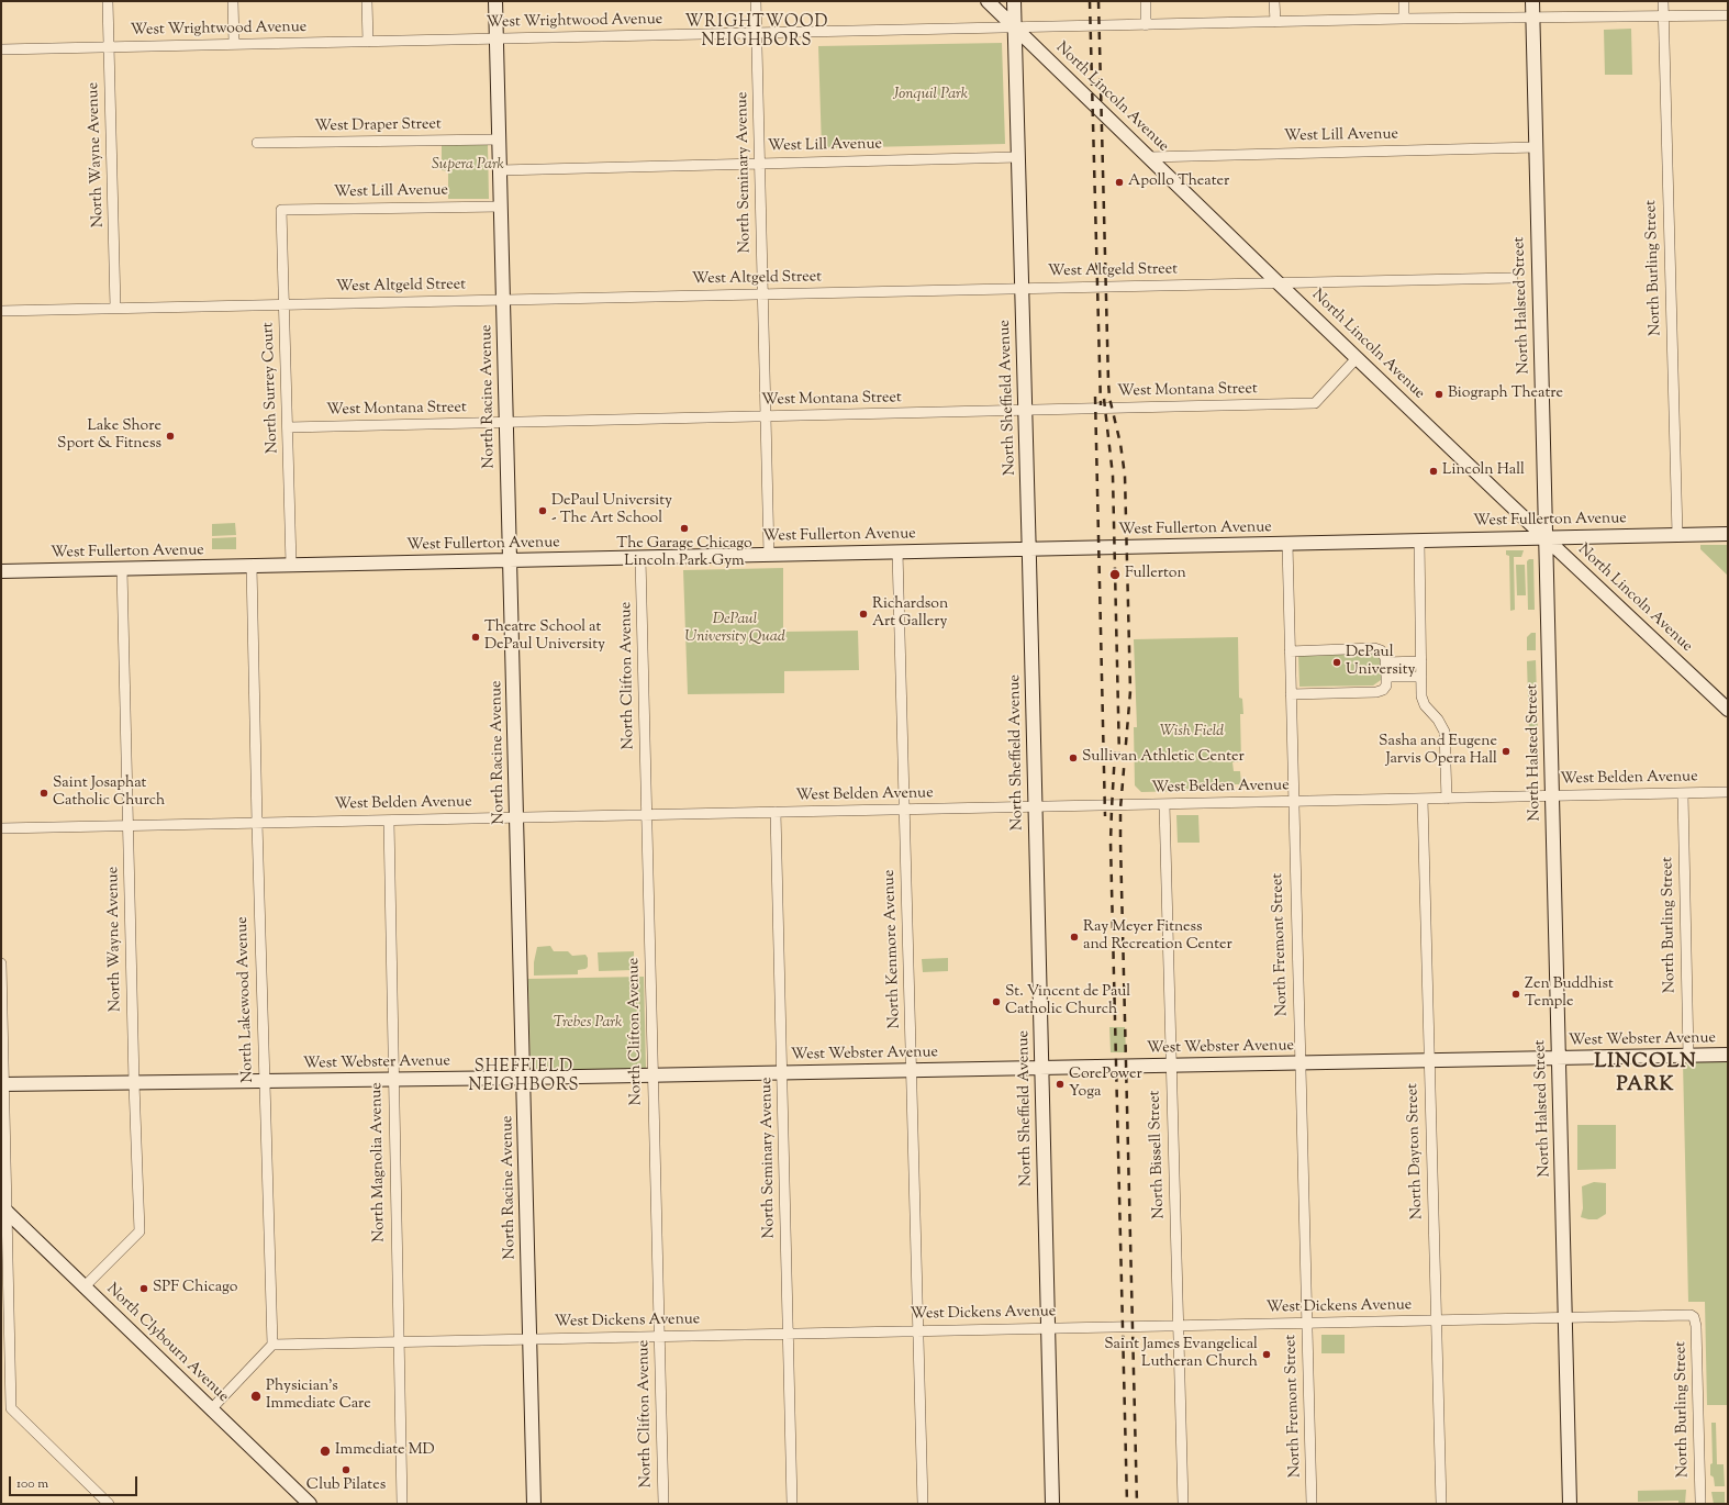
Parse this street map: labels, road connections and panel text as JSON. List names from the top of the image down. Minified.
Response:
{"streets":{"street":["West Wrightwood Avenue","North Lincoln Avenue","West Draper Street","West Lill Avenue","North Wayne Avenue","North Seminary Avenue","North Burling Street","West Altgeld Street","North Halsted Street","North Surrey Court","West Montana Street","North Racine Avenue","North Sheffield Avenue","West Fullerton Avenue","North Clifton Avenue","West Belden Avenue","North Fremont Street","North Kenmore Avenue","North Lakewood Avenue","West Webster Avenue","North Dayton Street","North Bissell Street","North Magnolia Avenue","West Dickens Avenue","North Clybourn Avenue"]},"crossings":[["West Wrightwood Avenue","North Lincoln Avenue"],["West Wrightwood Avenue","North Wayne Avenue"],["West Wrightwood Avenue","North Seminary Avenue"],["West Wrightwood Avenue","North Burling Street"],["West Wrightwood Avenue","North Halsted Street"],["West Wrightwood Avenue","North Racine Avenue"],["West Wrightwood Avenue","North Sheffield Avenue"],["North Lincoln Avenue","West Lill Avenue"],["North Lincoln Avenue","West Altgeld Street"],["North Lincoln Avenue","North Halsted Street"],["North Lincoln Avenue","West Montana Street"],["North Lincoln Avenue","North Sheffield Avenue"],["North Lincoln Avenue","West Fullerton Avenue"],["West Draper Street","North Racine Avenue"],["West Lill Avenue","North Seminary Avenue"],["West Lill Avenue","North Halsted Street"],["West Lill Avenue","North Surrey Court"],["West Lill Avenue","North Racine Avenue"],["West Lill Avenue","North Sheffield Avenue"],["North Wayne Avenue","West Altgeld Street"],["North Wayne Avenue","West Fullerton Avenue"],["North Wayne Avenue","West Belden Avenue"],["North Wayne Avenue","West Webster Avenue"],["North Wayne Avenue","North Clybourn Avenue"],["North Seminary Avenue","West Altgeld Street"],["North Seminary Avenue","West Montana Street"],["North Seminary Avenue","West Fullerton Avenue"],["North Seminary Avenue","West Belden Avenue"],["North Seminary Avenue","West Webster Avenue"],["North Seminary Avenue","West Dickens Avenue"],["North Burling Street","West Fullerton Avenue"],["North Burling Street","West Belden Avenue"],["North Burling Street","West Webster Avenue"],["North Burling Street","West Dickens Avenue"],["West Altgeld Street","North Surrey Court"],["West Altgeld Street","North Racine Avenue"],["West Altgeld Street","North Sheffield Avenue"],["North Halsted Street","West Fullerton Avenue"],["North Halsted Street","West Belden Avenue"],["North Halsted Street","West Webster Avenue"],["North Halsted Street","West Dickens Avenue"],["North Surrey Court","West Montana Street"],["North Surrey Court","West Fullerton Avenue"],["West Montana Street","North Racine Avenue"],["West Montana Street","North Sheffield Avenue"],["North Racine Avenue","West Fullerton Avenue"],["North Racine Avenue","West Belden Avenue"],["North Racine Avenue","West Webster Avenue"],["North Racine Avenue","West Dickens Avenue"],["North Sheffield Avenue","West Fullerton Avenue"],["North Sheffield Avenue","West Belden Avenue"],["North Sheffield Avenue","West Webster Avenue"],["North Sheffield Avenue","West Dickens Avenue"],["West Fullerton Avenue","North Clifton Avenue"],["West Fullerton Avenue","North Fremont Street"],["West Fullerton Avenue","North Kenmore Avenue"],["West Fullerton Avenue","North Lakewood Avenue"],["North Clifton Avenue","West Belden Avenue"],["North Clifton Avenue","West Webster Avenue"],["North Clifton Avenue","West Dickens Avenue"],["West Belden Avenue","North Fremont Street"],["West Belden Avenue","North Kenmore Avenue"],["West Belden Avenue","North Lakewood Avenue"],["West Belden Avenue","North Dayton Street"],["West Belden Avenue","North Bissell Street"],["West Belden Avenue","North Magnolia Avenue"],["North Fremont Street","West Webster Avenue"],["North Fremont Street","West Dickens Avenue"],["North Kenmore Avenue","West Webster Avenue"],["North Kenmore Avenue","West Dickens Avenue"],["North Lakewood Avenue","West Webster Avenue"],["North Lakewood Avenue","West Dickens Avenue"],["West Webster Avenue","North Dayton Street"],["West Webster Avenue","North Bissell Street"],["West Webster Avenue","North Magnolia Avenue"],["North Dayton Street","West Dickens Avenue"],["North Bissell Street","West Dickens Avenue"],["North Magnolia Avenue","West Dickens Avenue"]],"districts":["WRIGHTWOOD NEIGHBORS","LINCOLN PARK","SHEFFIELD NEIGHBORS"],"parks":["Jonquil Park","Supera Park","DePaul University Quad","Wish Field","Trebes Park"],"places":["Apollo Theater","Biograph Theatre","Lake Shore Sport & Fitness","Lincoln Hall","DePaul University - The Art School","The Garage Chicago Lincoln Park Gym","Fullerton","Richardson Art Gallery","Theatre School at DePaul University","DePaul University","Sasha and Eugene Jarvis Opera Hall","Sullivan Athletic Center","Saint Josaphat Catholic Church","Ray Meyer Fitness and Recreation Center","Zen Buddhist Temple","St. Vincent de Paul Catholic Church","CorePower Yoga","SPF Chicago","Saint James Evangelical Lutheran Church","Physician's Immediate Care","Immediate MD","Club Pilates"],"scale_bar":"100 m"}
